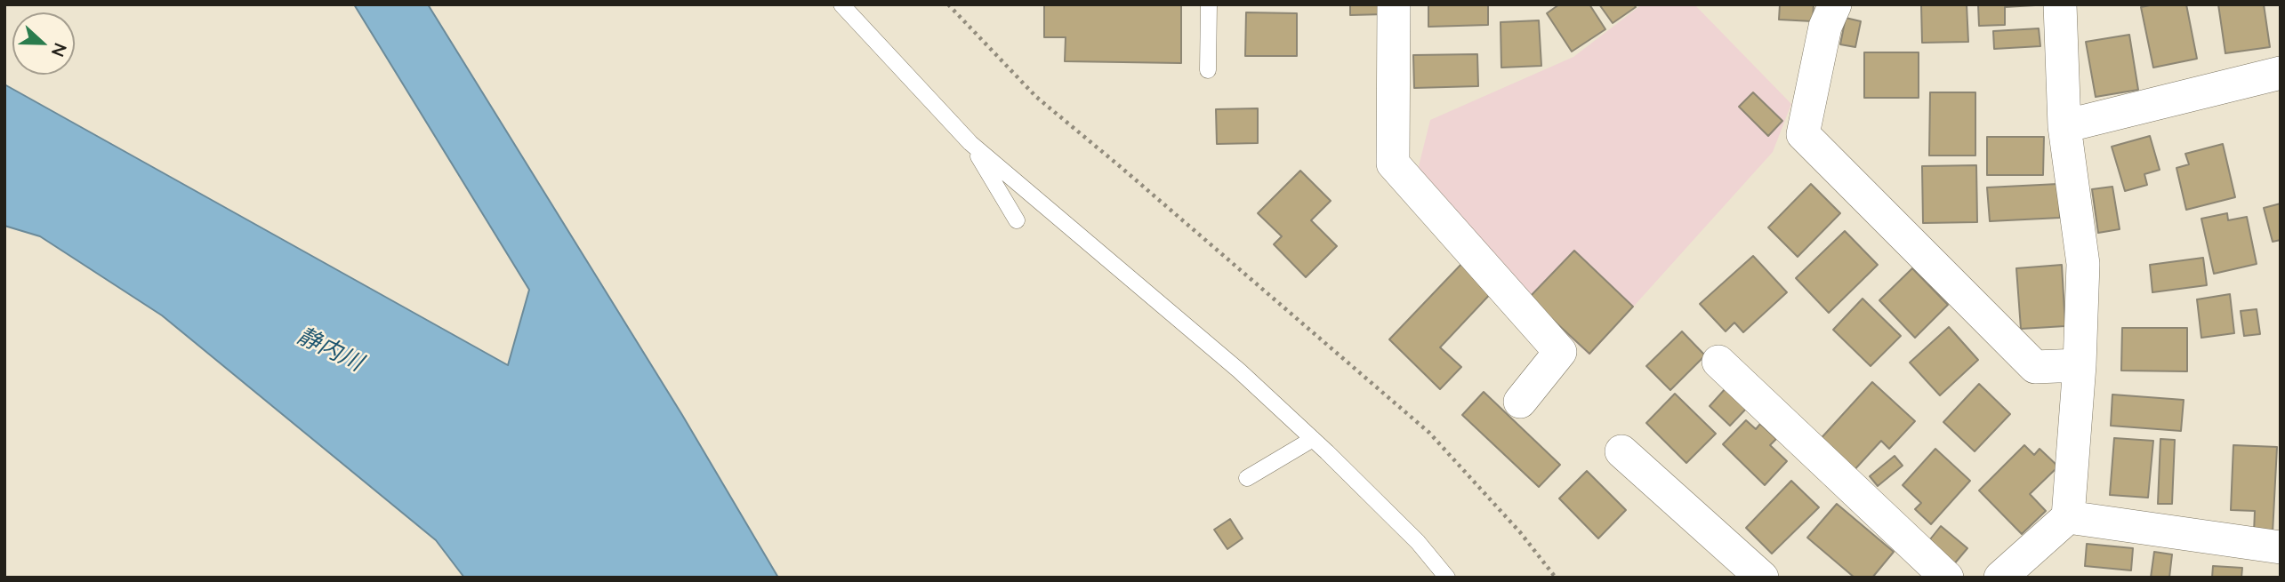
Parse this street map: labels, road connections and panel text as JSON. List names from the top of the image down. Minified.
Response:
{"water":["静内川"],"north":"right"}
